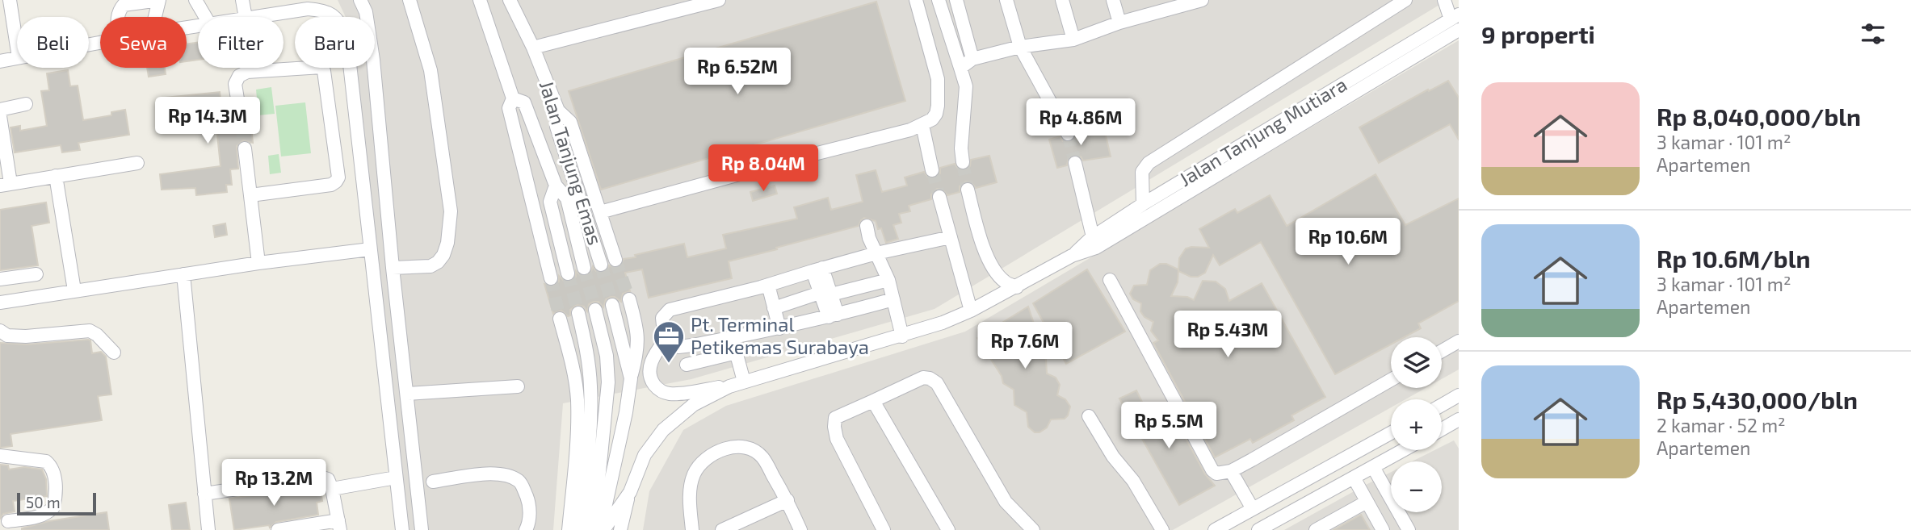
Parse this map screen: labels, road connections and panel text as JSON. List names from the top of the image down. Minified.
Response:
{"streets":{"lane":["Jalan Tanjung Mutiara","Jalan Tanjung Emas"]},"places":{"office":["Pt. Terminal Petikemas Surabaya"]},"scale_bar":"50 m","page":{"heading":"9 properti","chip":["Beli","Sewa","Filter","Baru"],"price":["Rp 6.52M","Rp 14.3M","Rp 4.86M","Rp 8.04M","Rp 10.6M","Rp 5.43M","Rp 7.6M","Rp 5.5M","Rp 13.2M"],"list":[{"name":"Rp 8,040,000/bln","note":"3 kamar · 101 m² · Apartemen"},{"name":"Rp 10.6M/bln","note":"3 kamar · 101 m² · Apartemen"},{"name":"Rp 5,430,000/bln","note":"2 kamar · 52 m² · Apartemen"}],"map_buttons":["+","−"],"scale":"50 m"}}
